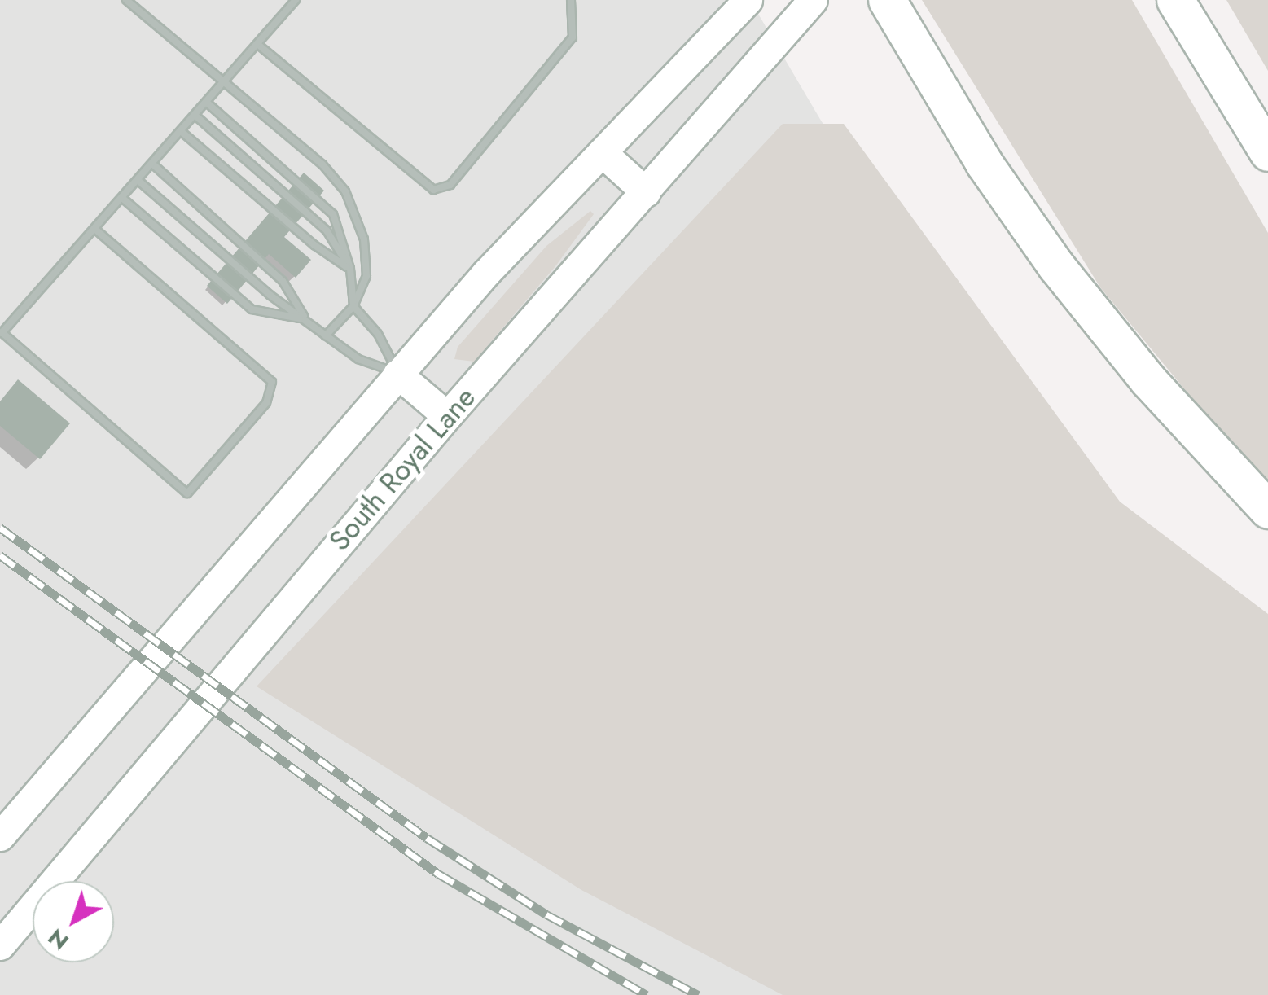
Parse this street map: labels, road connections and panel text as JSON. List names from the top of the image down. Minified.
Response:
{"streets":{"main road":["South Royal Lane"]},"north":"bottom left"}
